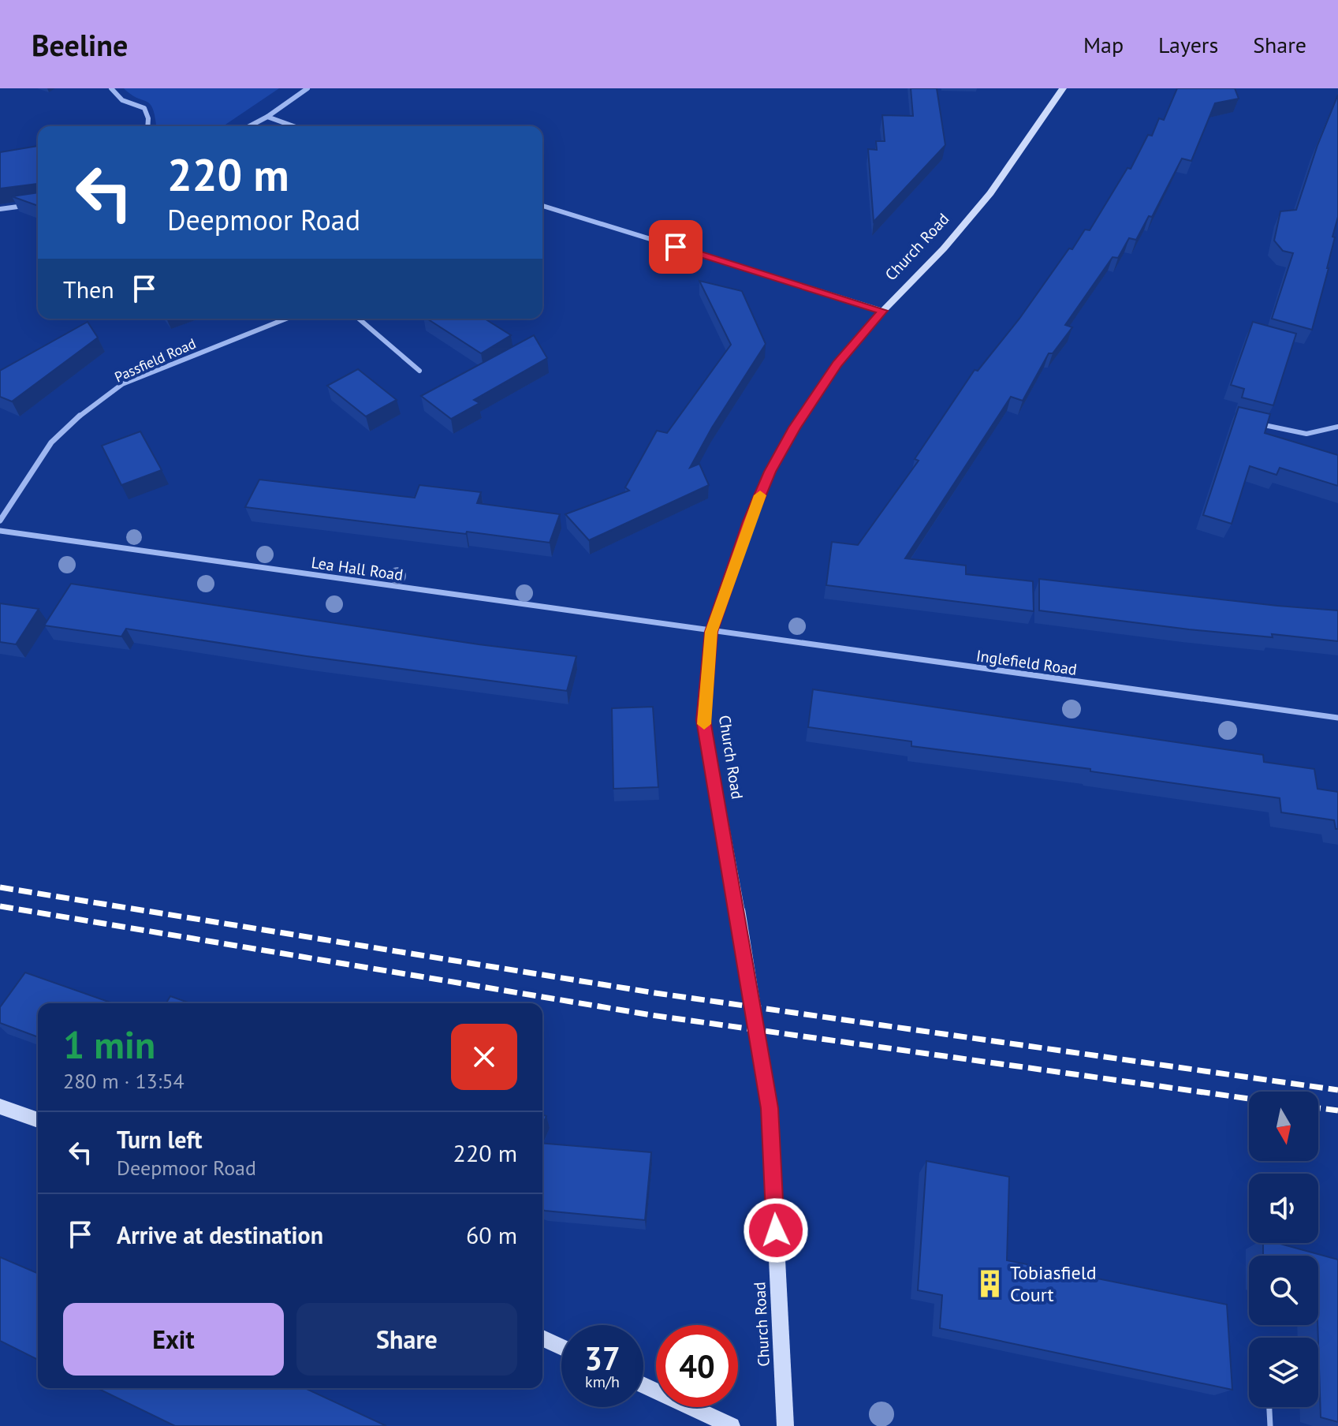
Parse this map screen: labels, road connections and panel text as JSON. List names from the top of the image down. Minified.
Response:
{"streets":{"street":["Church Road","Passfield Road","Lea Hall Road","Inglefield Road"]},"crossings":[["Church Road","Lea Hall Road"],["Church Road","Inglefield Road"],["Lea Hall Road","Inglefield Road"]],"places":{"building":["Tobiasfield Court"]},"north":"bottom","page":{"header":"Beeline","nav":["Map","Layers","Share"],"turn":["220 m","Deepmoor Road"],"then":"Then","heading":["1 min","280 m · 13:54"],"list":[{"name":"Turn left","note":"Deepmoor Road","value":"220 m"},{"name":"Arrive at destination","value":"60 m"}],"buttons":["Exit","Share"],"speed":"37 km/h","limit":"40"}}
